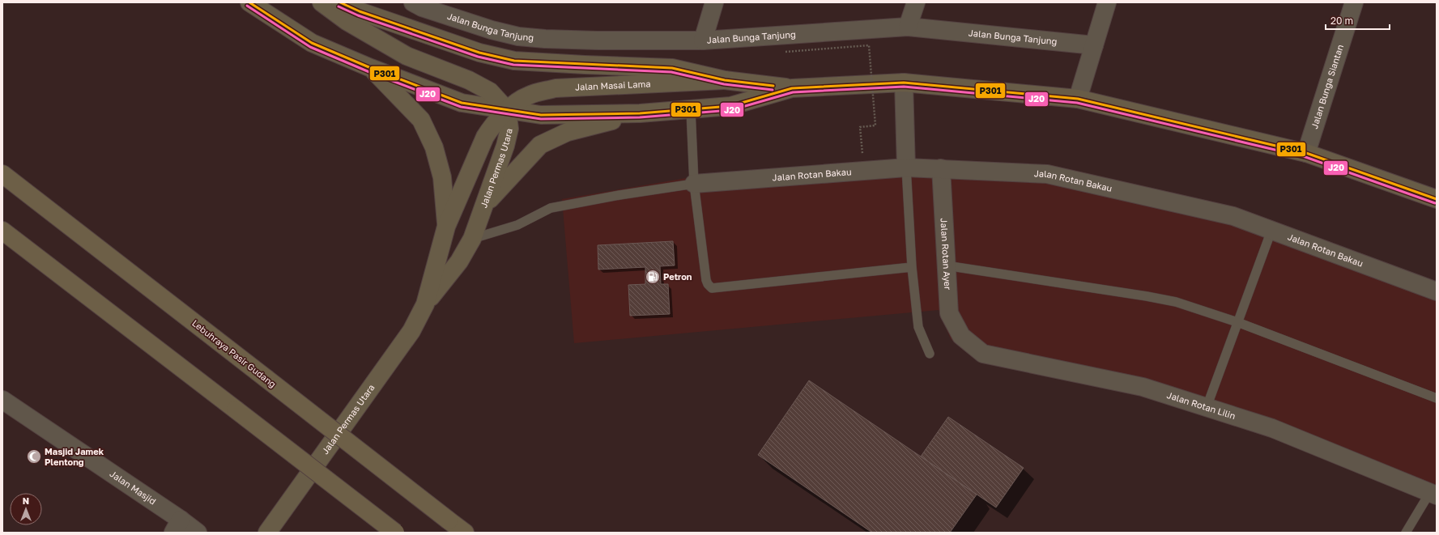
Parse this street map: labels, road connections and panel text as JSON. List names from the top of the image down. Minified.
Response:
{"streets":{"highway":["Lebuhraya Pasir Gudang"],"main road":["Jalan Masai Lama","Jalan Permas Utara"],"street":["Jalan Bunga Tanjung","Jalan Bunga Siantan","Jalan Rotan Bakau","Jalan Rotan Ayer","Jalan Rotan Lilin","Jalan Masjid"]},"crossings":[["Jalan Masai Lama","Jalan Permas Utara"],["Jalan Rotan Bakau","Jalan Rotan Ayer"],["Jalan Rotan Ayer","Jalan Rotan Lilin"]],"places":{"fuel station":["Petron"],"mosque":["Masjid Jamek Plentong"]},"lines":["transit line P301","transit line J20"],"scale_bar":"20 m","north":"top"}
